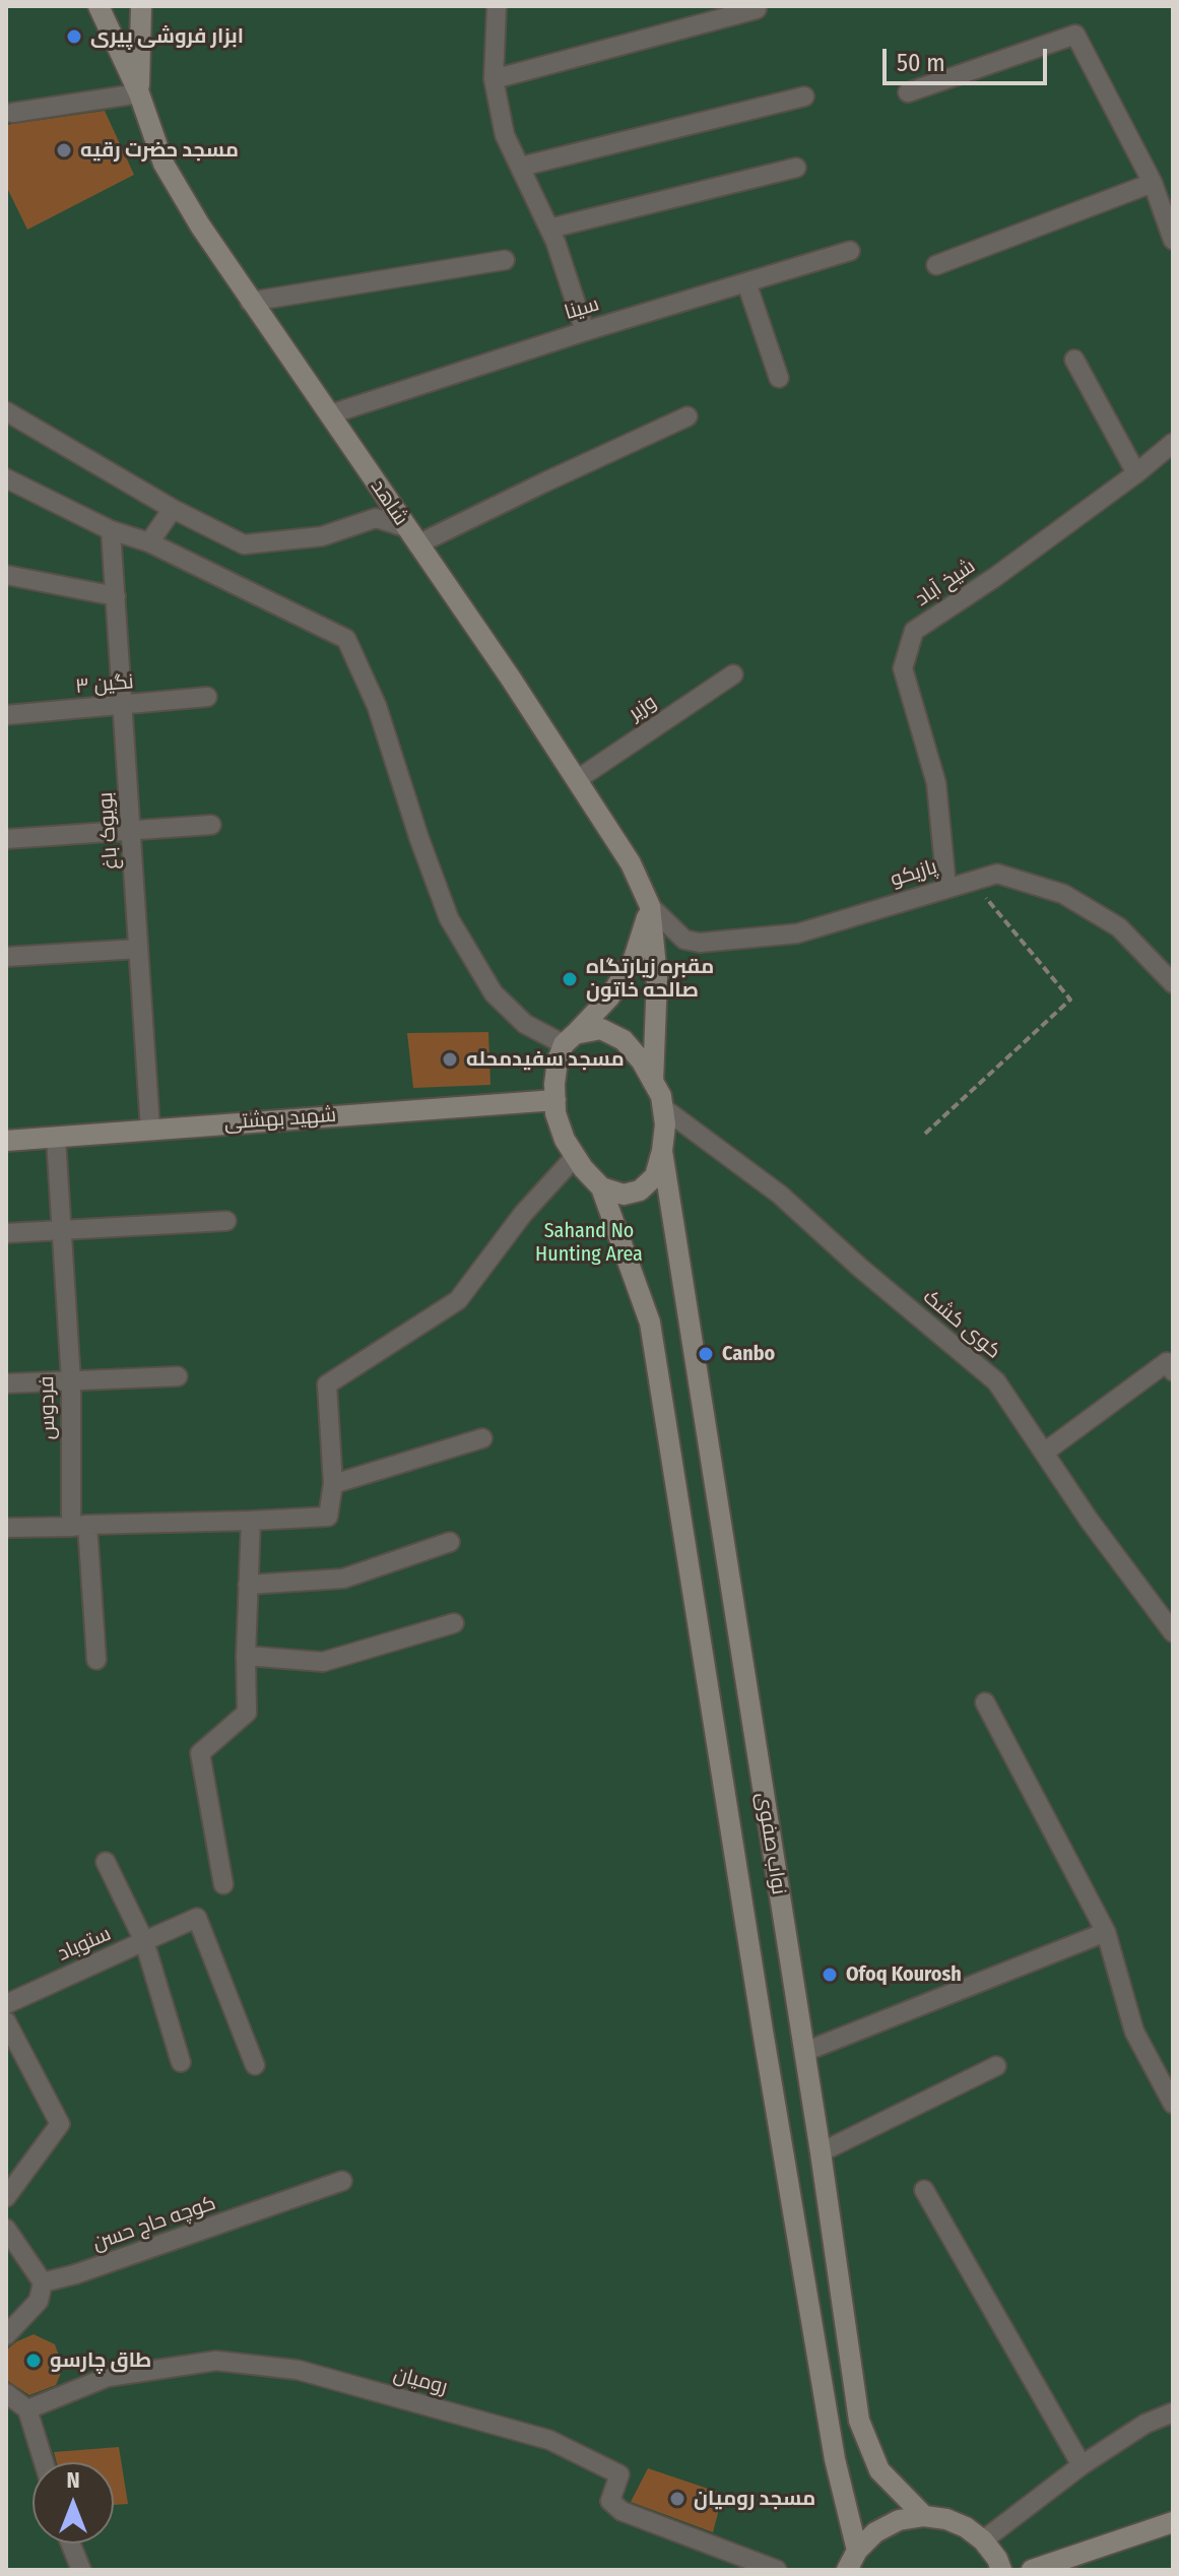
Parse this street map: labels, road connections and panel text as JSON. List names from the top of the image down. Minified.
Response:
{"streets":{"street":["سینا","شاهد","شیخ آباد","نگین ۳","وزیر","بویوک باغ","پازیکو","شهید بهشتی","کوی کشک","فردوس","نواب صفوی","ستوباد","کوچه حاج حسن","رومیان"]},"crossings":[["سینا","شاهد"],["شاهد","وزیر"],["شاهد","پازیکو"],["شاهد","شهید بهشتی"],["شاهد","کوی کشک"],["شاهد","نواب صفوی"],["شیخ آباد","پازیکو"],["نگین ۳","بویوک باغ"],["بویوک باغ","شهید بهشتی"],["شهید بهشتی","کوی کشک"],["شهید بهشتی","فردوس"],["شهید بهشتی","نواب صفوی"],["کوی کشک","نواب صفوی"]],"parks":["Sahand No Hunting Area"],"places":["ابزار فروشی پیری","مسجد حضرت رقیه","مقبره زیارتگاه صالحه خاتون","مسجد سفیدمحله","Canbo","Ofoq Kourosh","طاق چارسو","مسجد رومیان"],"scale_bar":"50 m","north":"top"}
